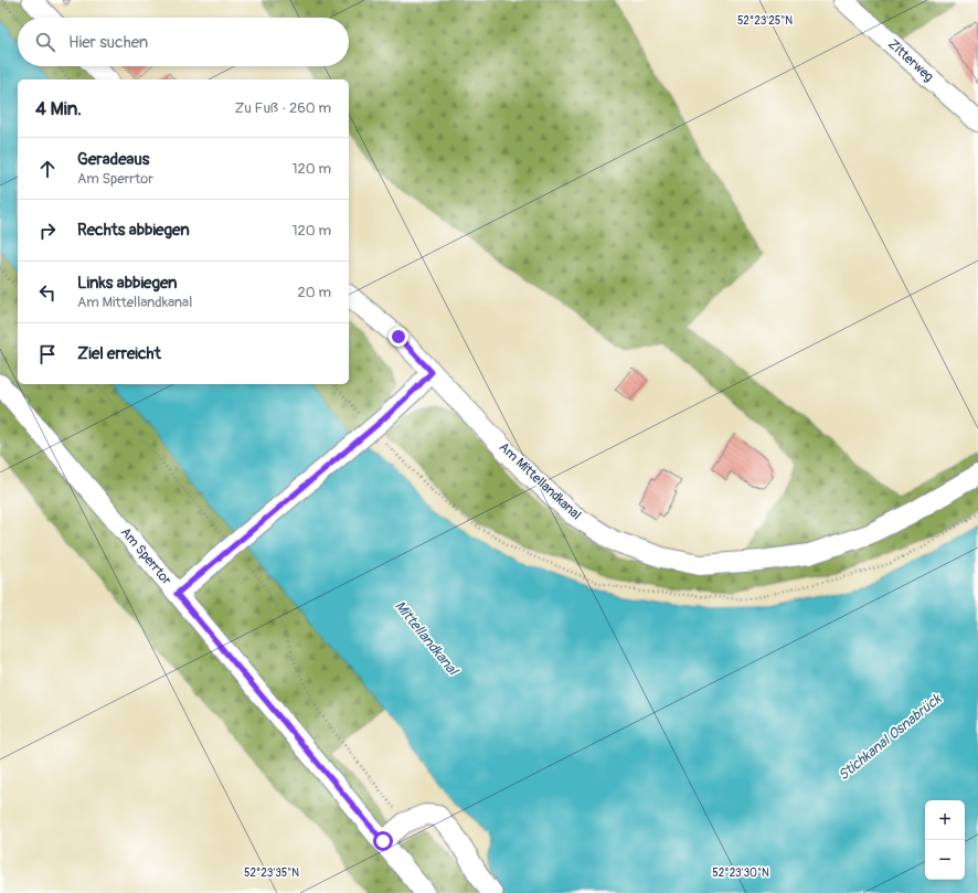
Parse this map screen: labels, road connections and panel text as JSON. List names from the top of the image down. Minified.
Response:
{"streets":{"street":["Zitterweg","Am Mittellandkanal","Am Sperrtor"]},"water":["Mittellandkanal","Stichkanal Osnabrück"],"page":{"search":"Hier suchen","heading":["4 Min.","Zu Fuß · 260 m"],"list":[["Geradeaus","Am Sperrtor","120 m"],["Rechts abbiegen","120 m"],["Links abbiegen","Am Mittellandkanal","20 m"],"Ziel erreicht"],"map_buttons":["+","−"]},"coordinates":["52°23'25\"N","52°23'35\"N","52°23'30\"N"]}
